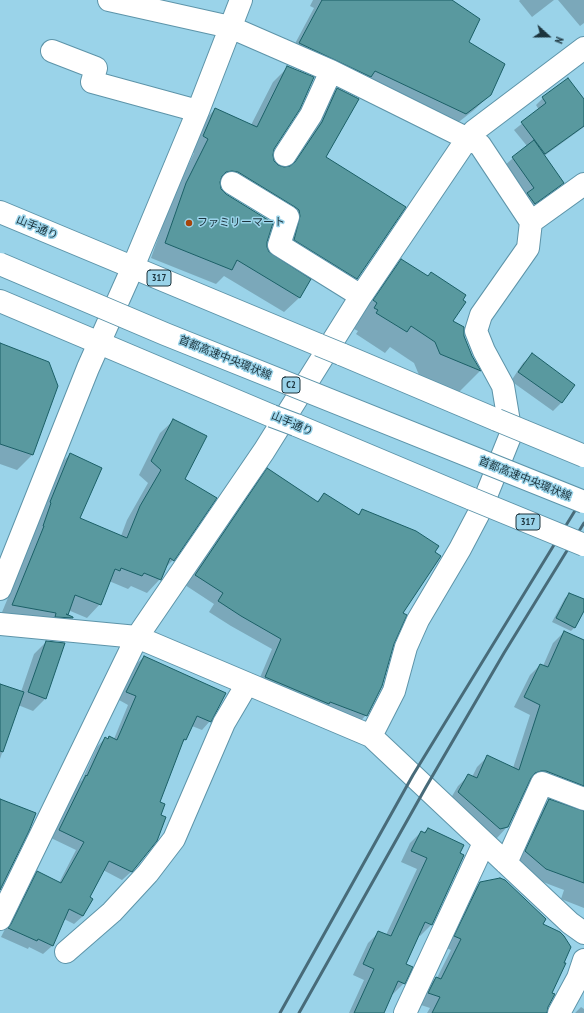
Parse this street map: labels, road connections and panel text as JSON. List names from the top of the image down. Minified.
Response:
{"streets":{"main road":["山手通り","317","首都高速中央環状線","C2"]},"places":["ファミリーマート"],"north":"right"}
